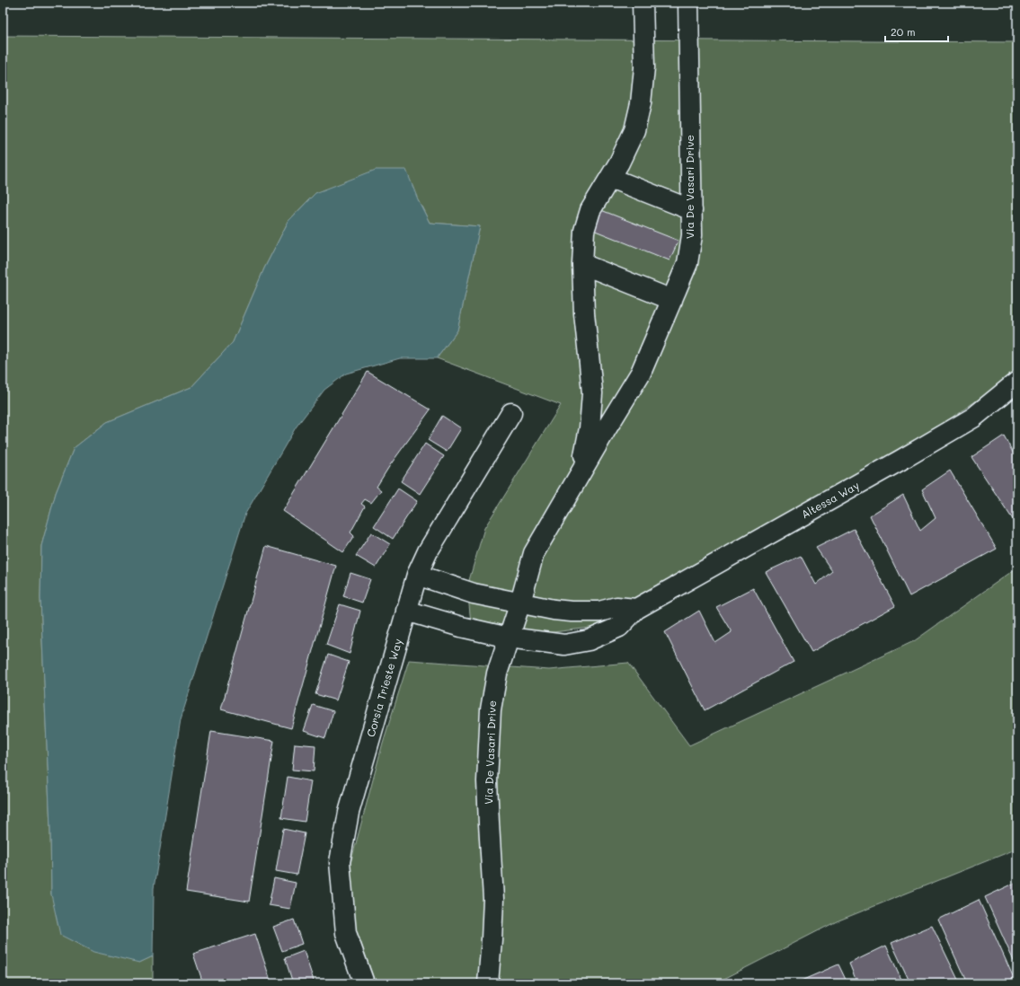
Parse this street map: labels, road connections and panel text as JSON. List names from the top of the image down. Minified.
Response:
{"streets":{"street":["Via De Vasari Drive","Altessa Way","Corsia Trieste Way"]},"crossings":[["Via De Vasari Drive","Altessa Way"],["Altessa Way","Corsia Trieste Way"]],"scale_bar":"20 m"}
